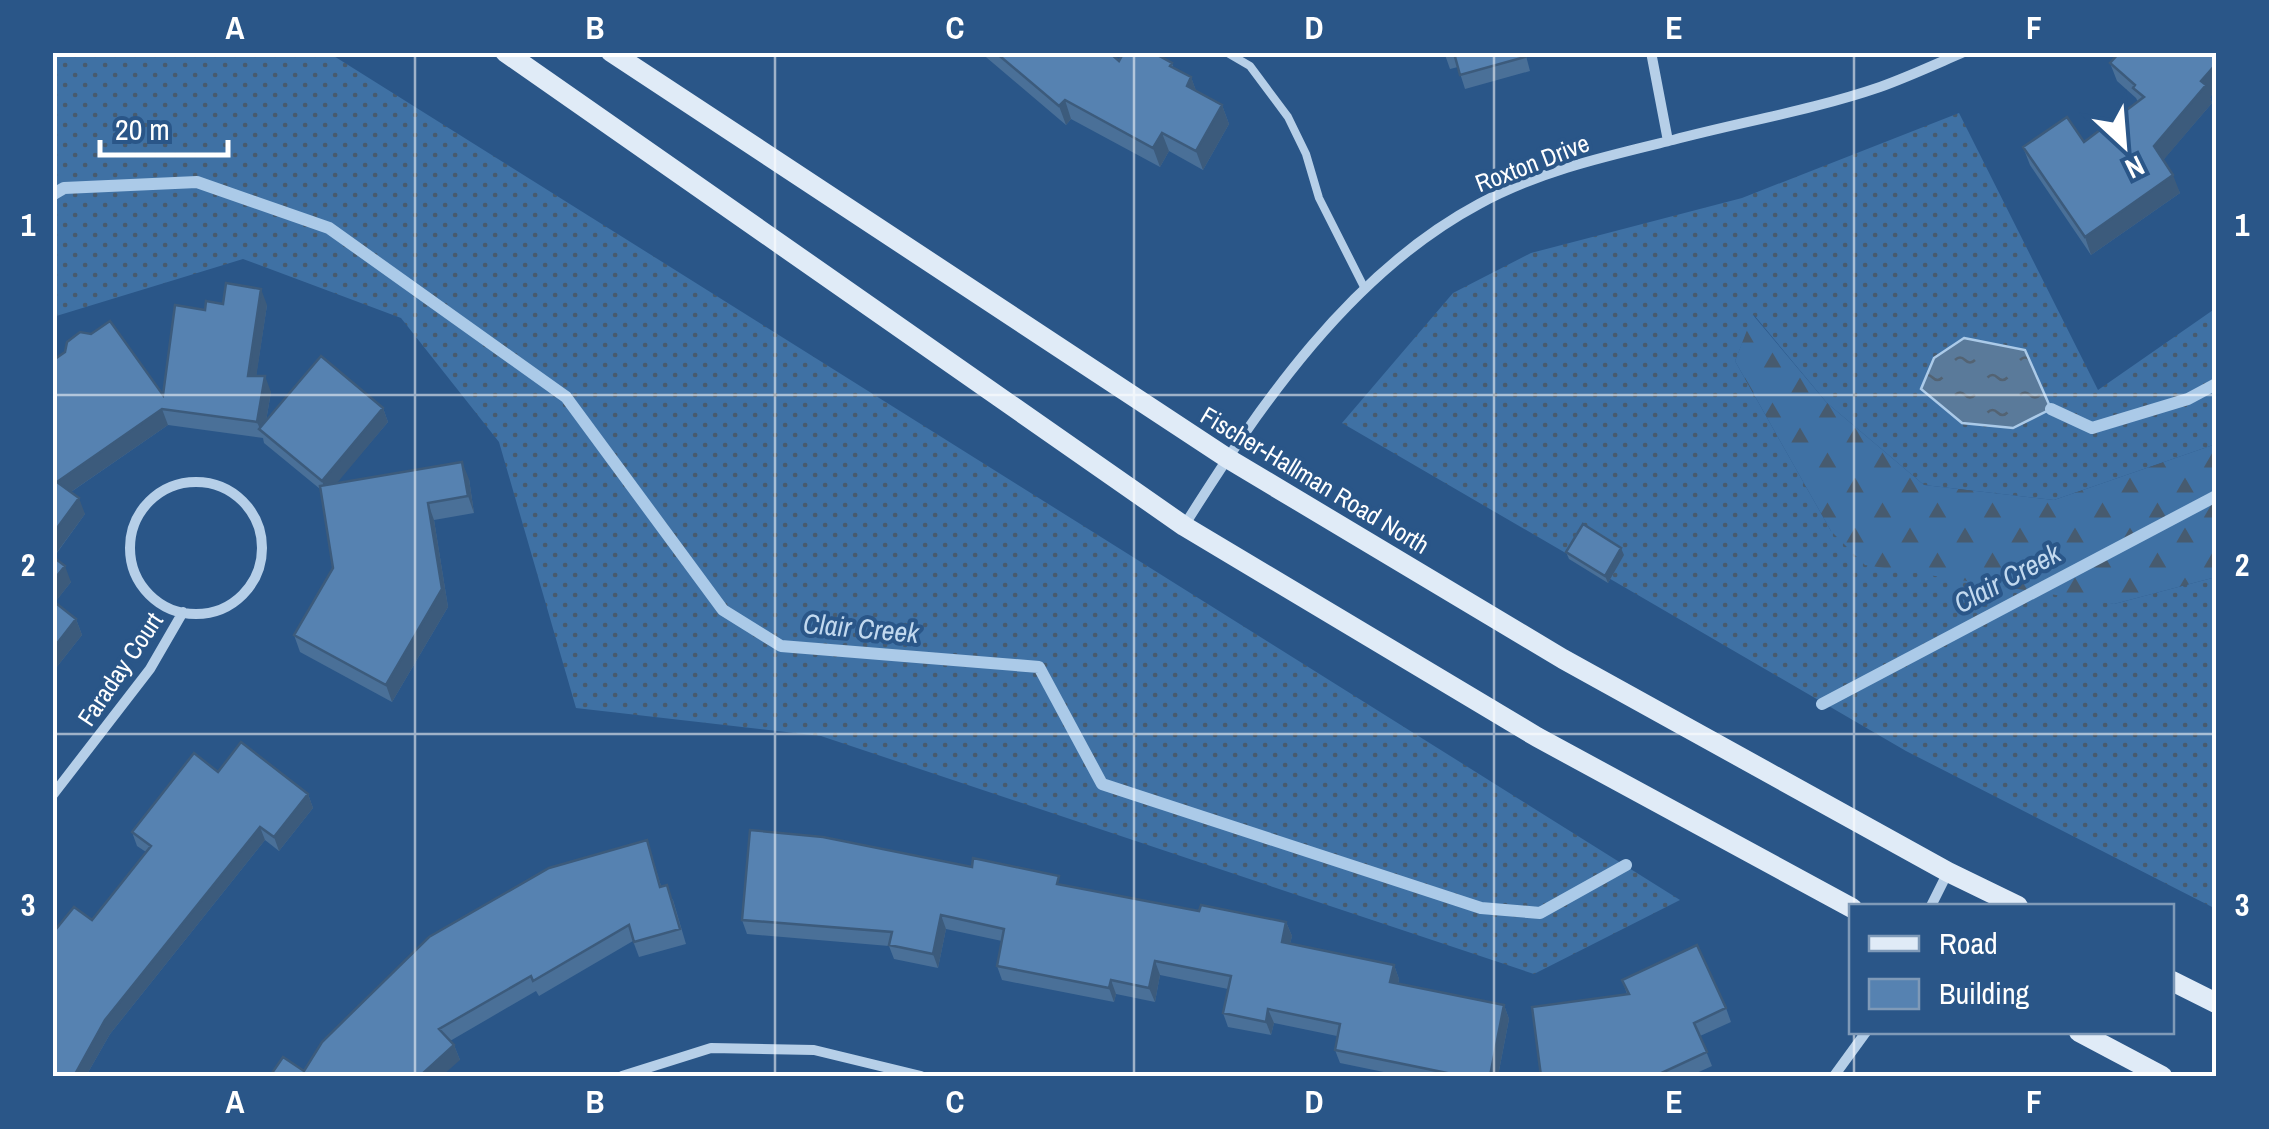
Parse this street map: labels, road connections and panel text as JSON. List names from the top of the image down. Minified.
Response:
{"streets":{"main road":["Fischer-Hallman Road North"],"street":["Roxton Drive","Faraday Court"]},"crossings":[["Roxton Drive","Fischer-Hallman Road North"]],"water":["Clair Creek"],"legend":["Road","Building"],"scale_bar":"20 m","north":"bottom right","grid":{"columns":["A","B","C","D","E","F"],"rows":["1","2","3"]}}
